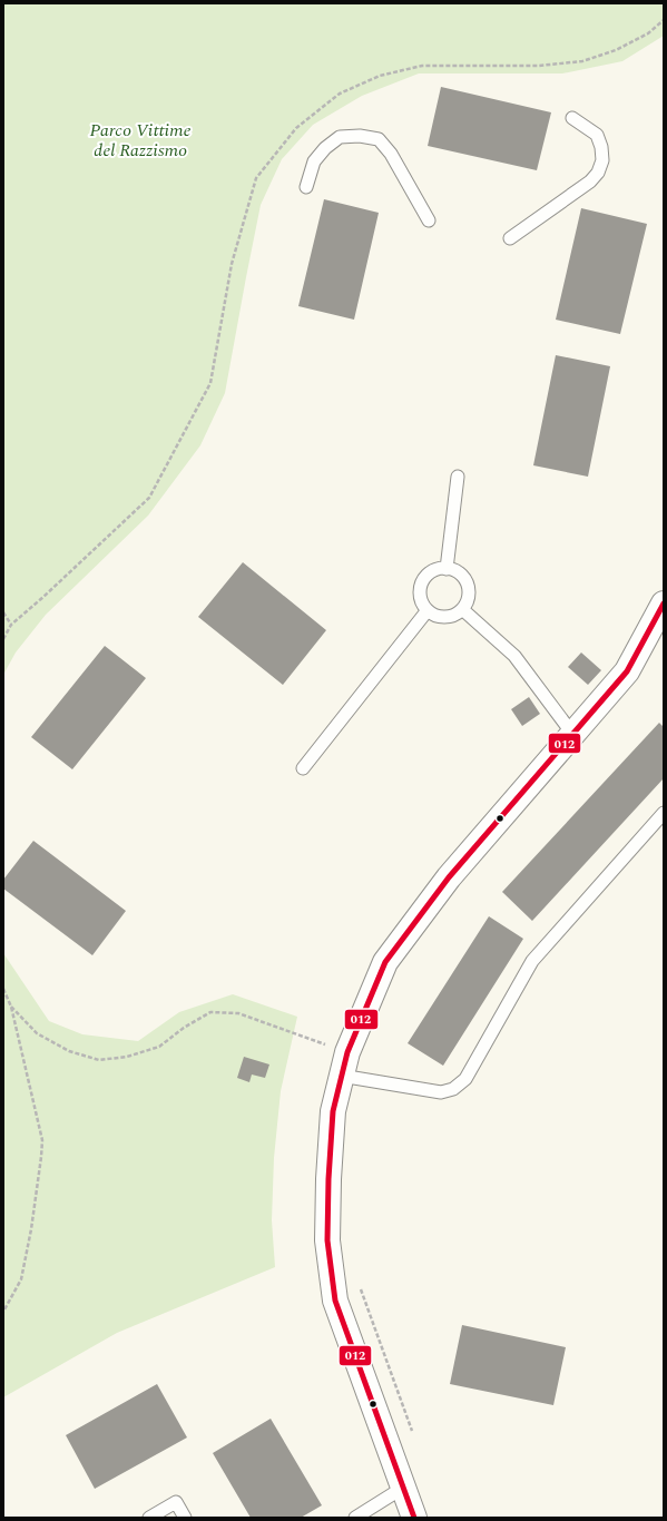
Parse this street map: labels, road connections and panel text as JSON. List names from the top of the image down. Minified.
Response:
{"parks":["Parco Vittime del Razzismo"],"lines":["transit line 012"]}
